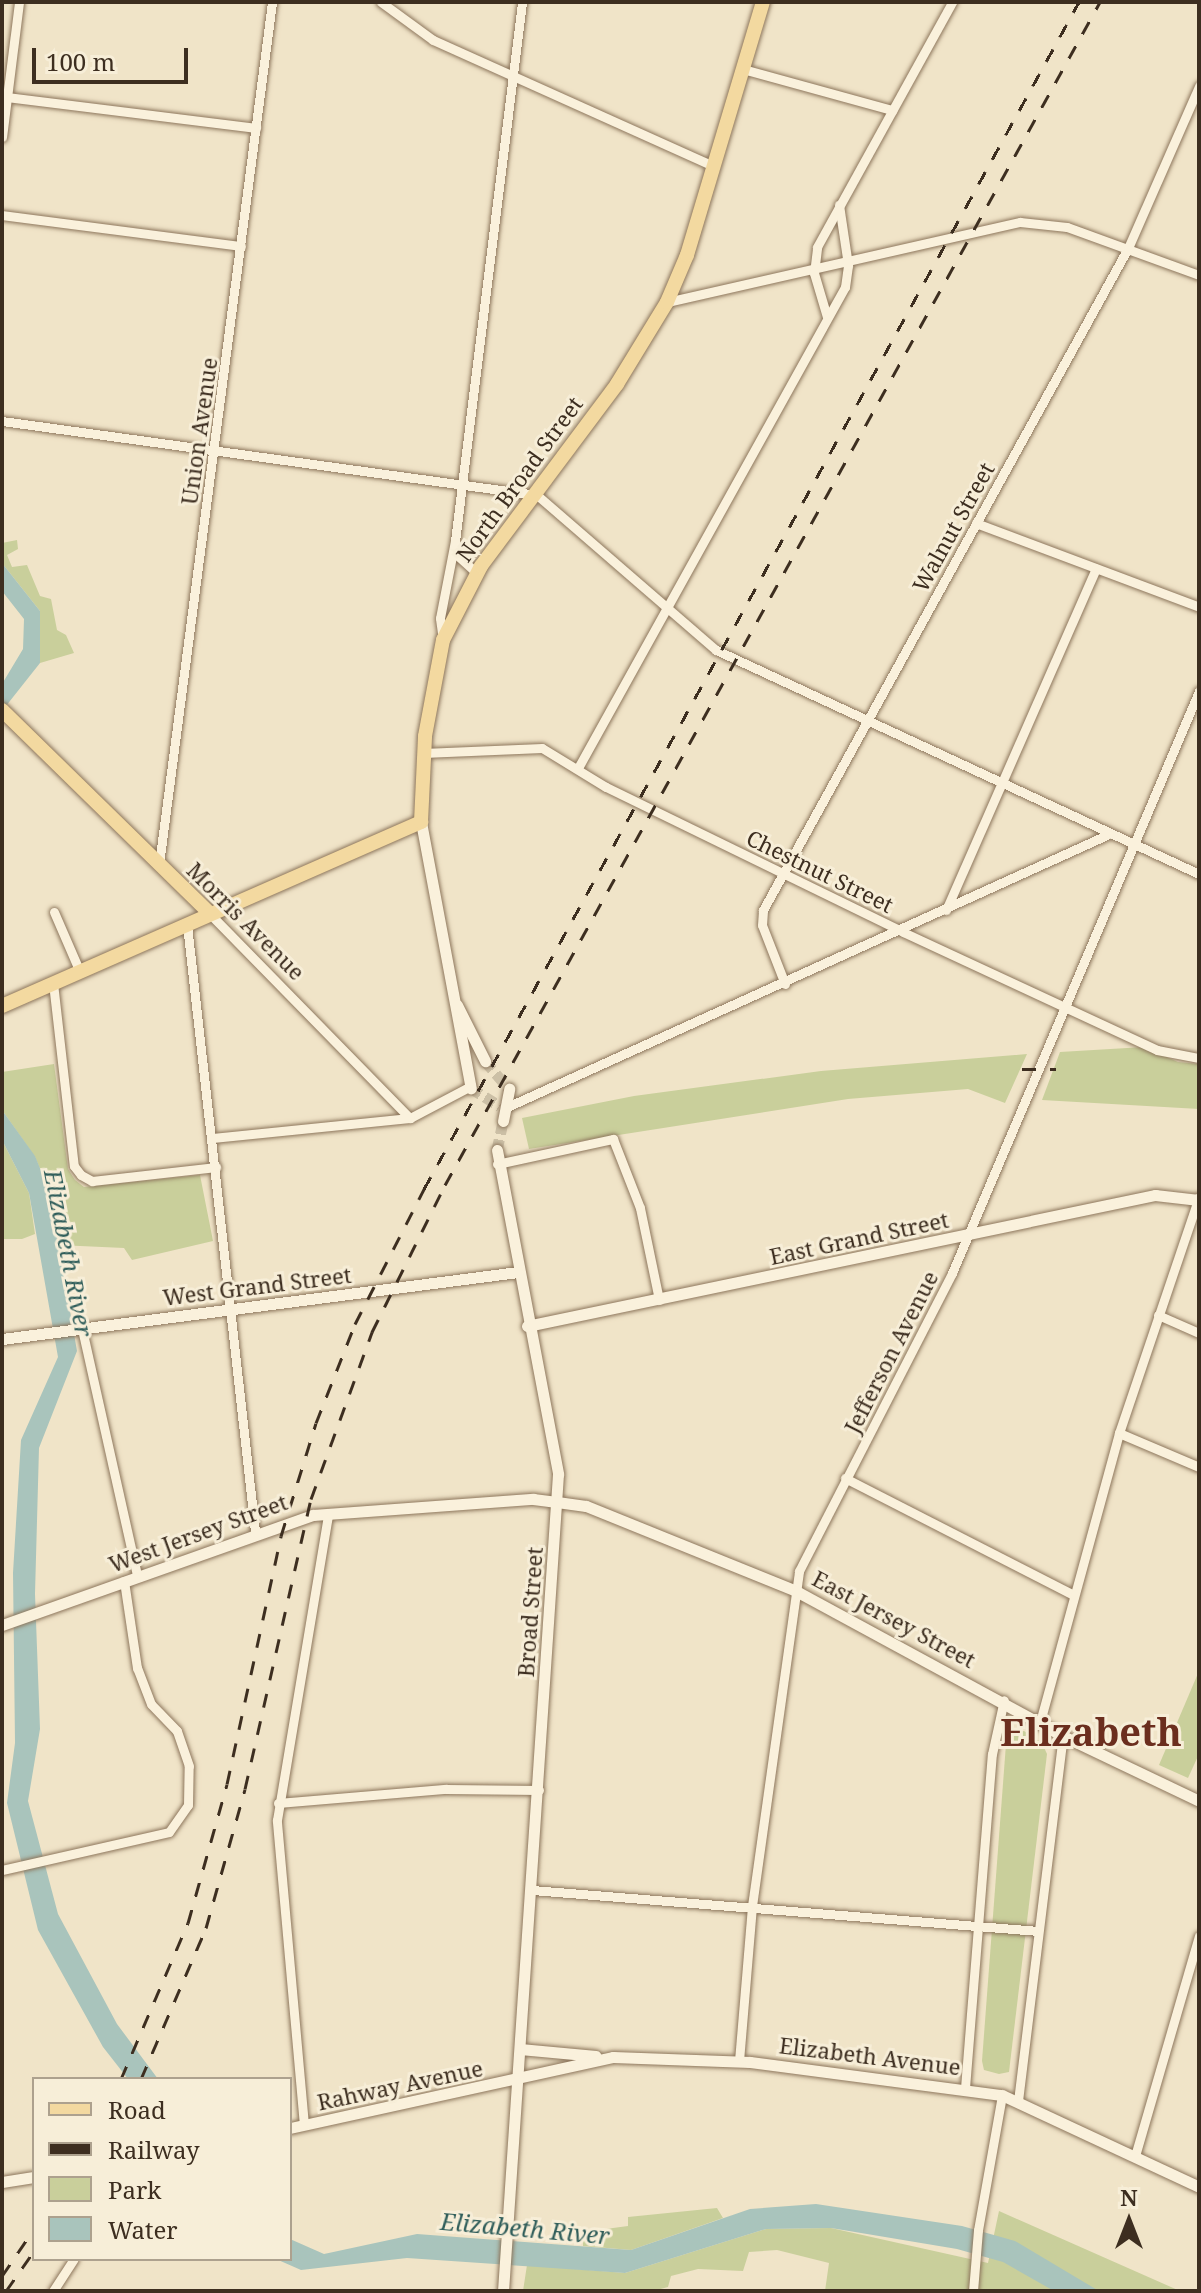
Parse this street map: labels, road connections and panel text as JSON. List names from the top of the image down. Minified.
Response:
{"streets":{"main road":["North Broad Street","Morris Avenue"],"street":["Union Avenue","Walnut Street","Chestnut Street","East Grand Street","West Grand Street","Jefferson Avenue","West Jersey Street","Broad Street","East Jersey Street","Elizabeth Avenue","Rahway Avenue"]},"crossings":[["Union Avenue","Morris Avenue"],["North Broad Street","Chestnut Street"],["Walnut Street","Chestnut Street"],["Chestnut Street","Jefferson Avenue"],["East Grand Street","Jefferson Avenue"],["East Grand Street","Broad Street"],["West Grand Street","Broad Street"],["Jefferson Avenue","East Jersey Street"],["Jefferson Avenue","Elizabeth Avenue"],["West Jersey Street","Broad Street"],["West Jersey Street","East Jersey Street"],["Broad Street","East Jersey Street"],["Broad Street","Elizabeth Avenue"],["Broad Street","Rahway Avenue"],["Elizabeth Avenue","Rahway Avenue"]],"districts":["Elizabeth"],"water":["Elizabeth River"],"legend":["Road","Railway","Park","Water"],"scale_bar":"100 m","north":"top"}
